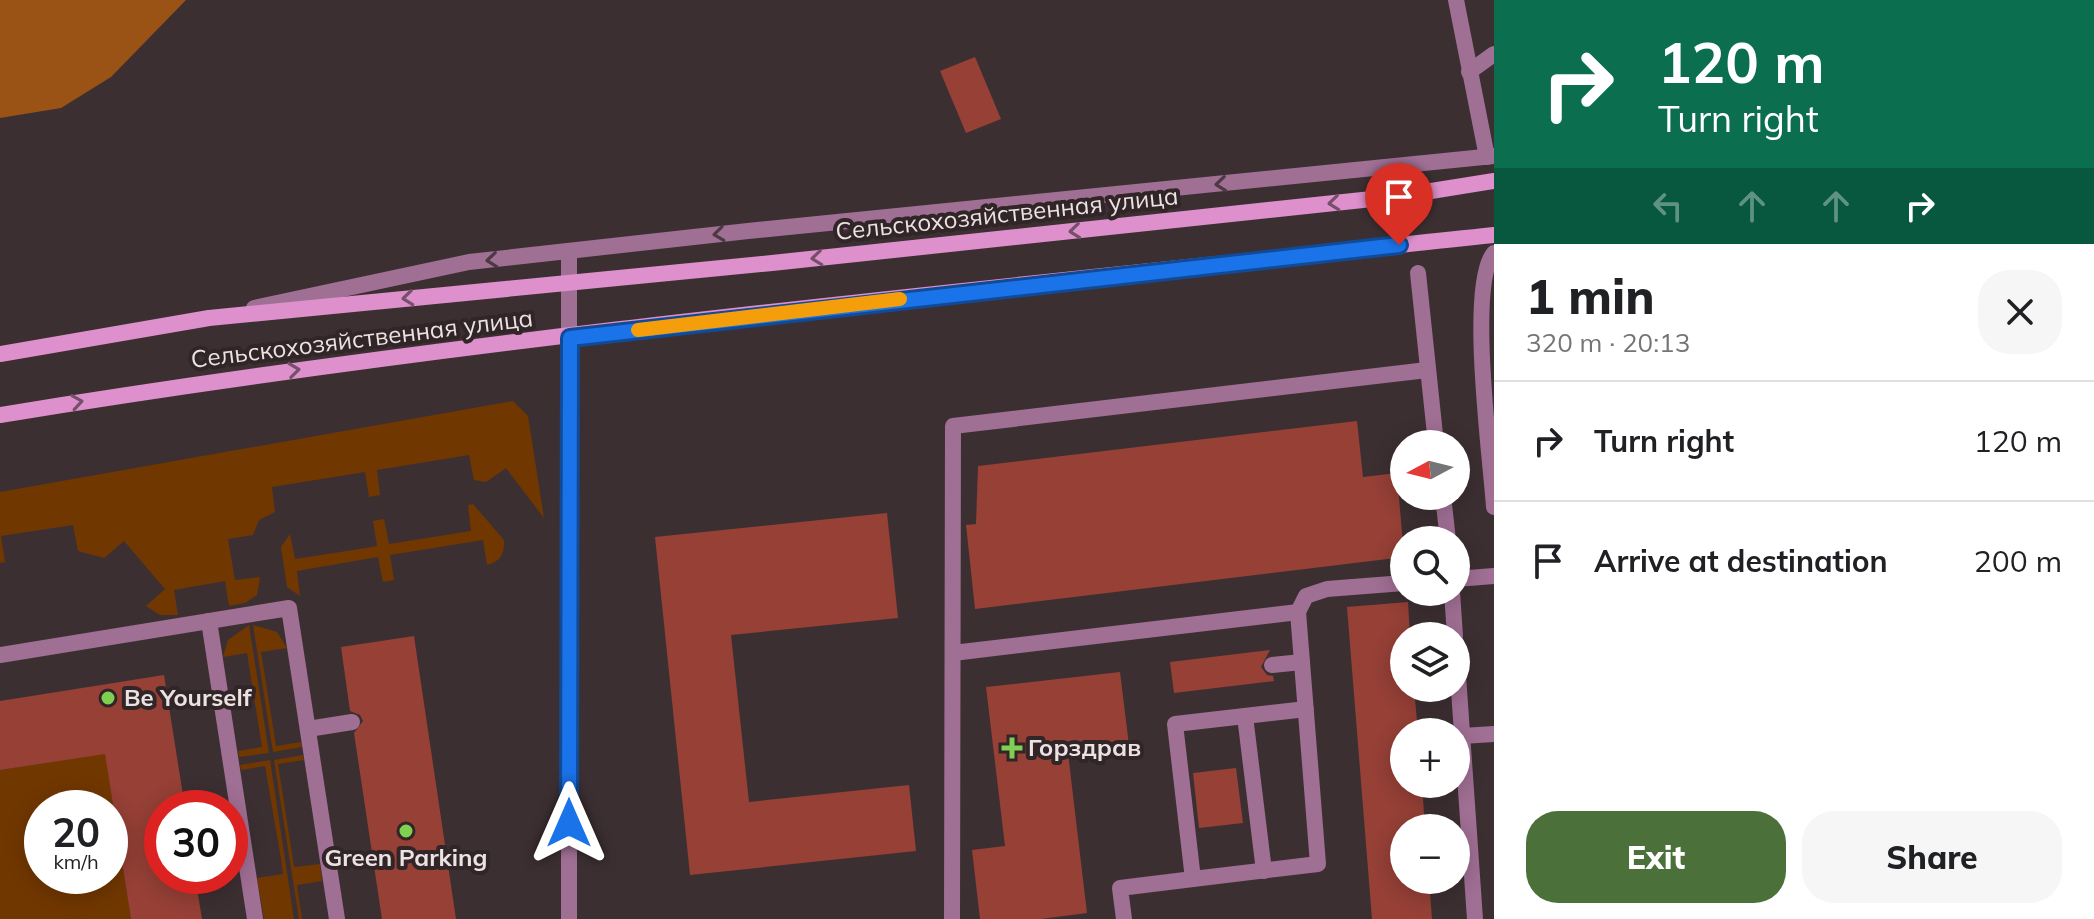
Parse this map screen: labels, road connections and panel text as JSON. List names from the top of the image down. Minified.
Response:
{"streets":{"main road":["Сельскохозяйственная улица"]},"places":{"other":["Be Yourself","Green Parking"],"health":["Горздрав"]},"north":"left","page":{"turn":["120 m","Turn right"],"heading":["1 min","320 m · 20:13"],"list":[{"name":"Turn right","value":"120 m"},{"name":"Arrive at destination","value":"200 m"}],"map_buttons":["+","−"],"speed":"20 km/h","limit":"30","buttons":["Exit","Share"]}}
